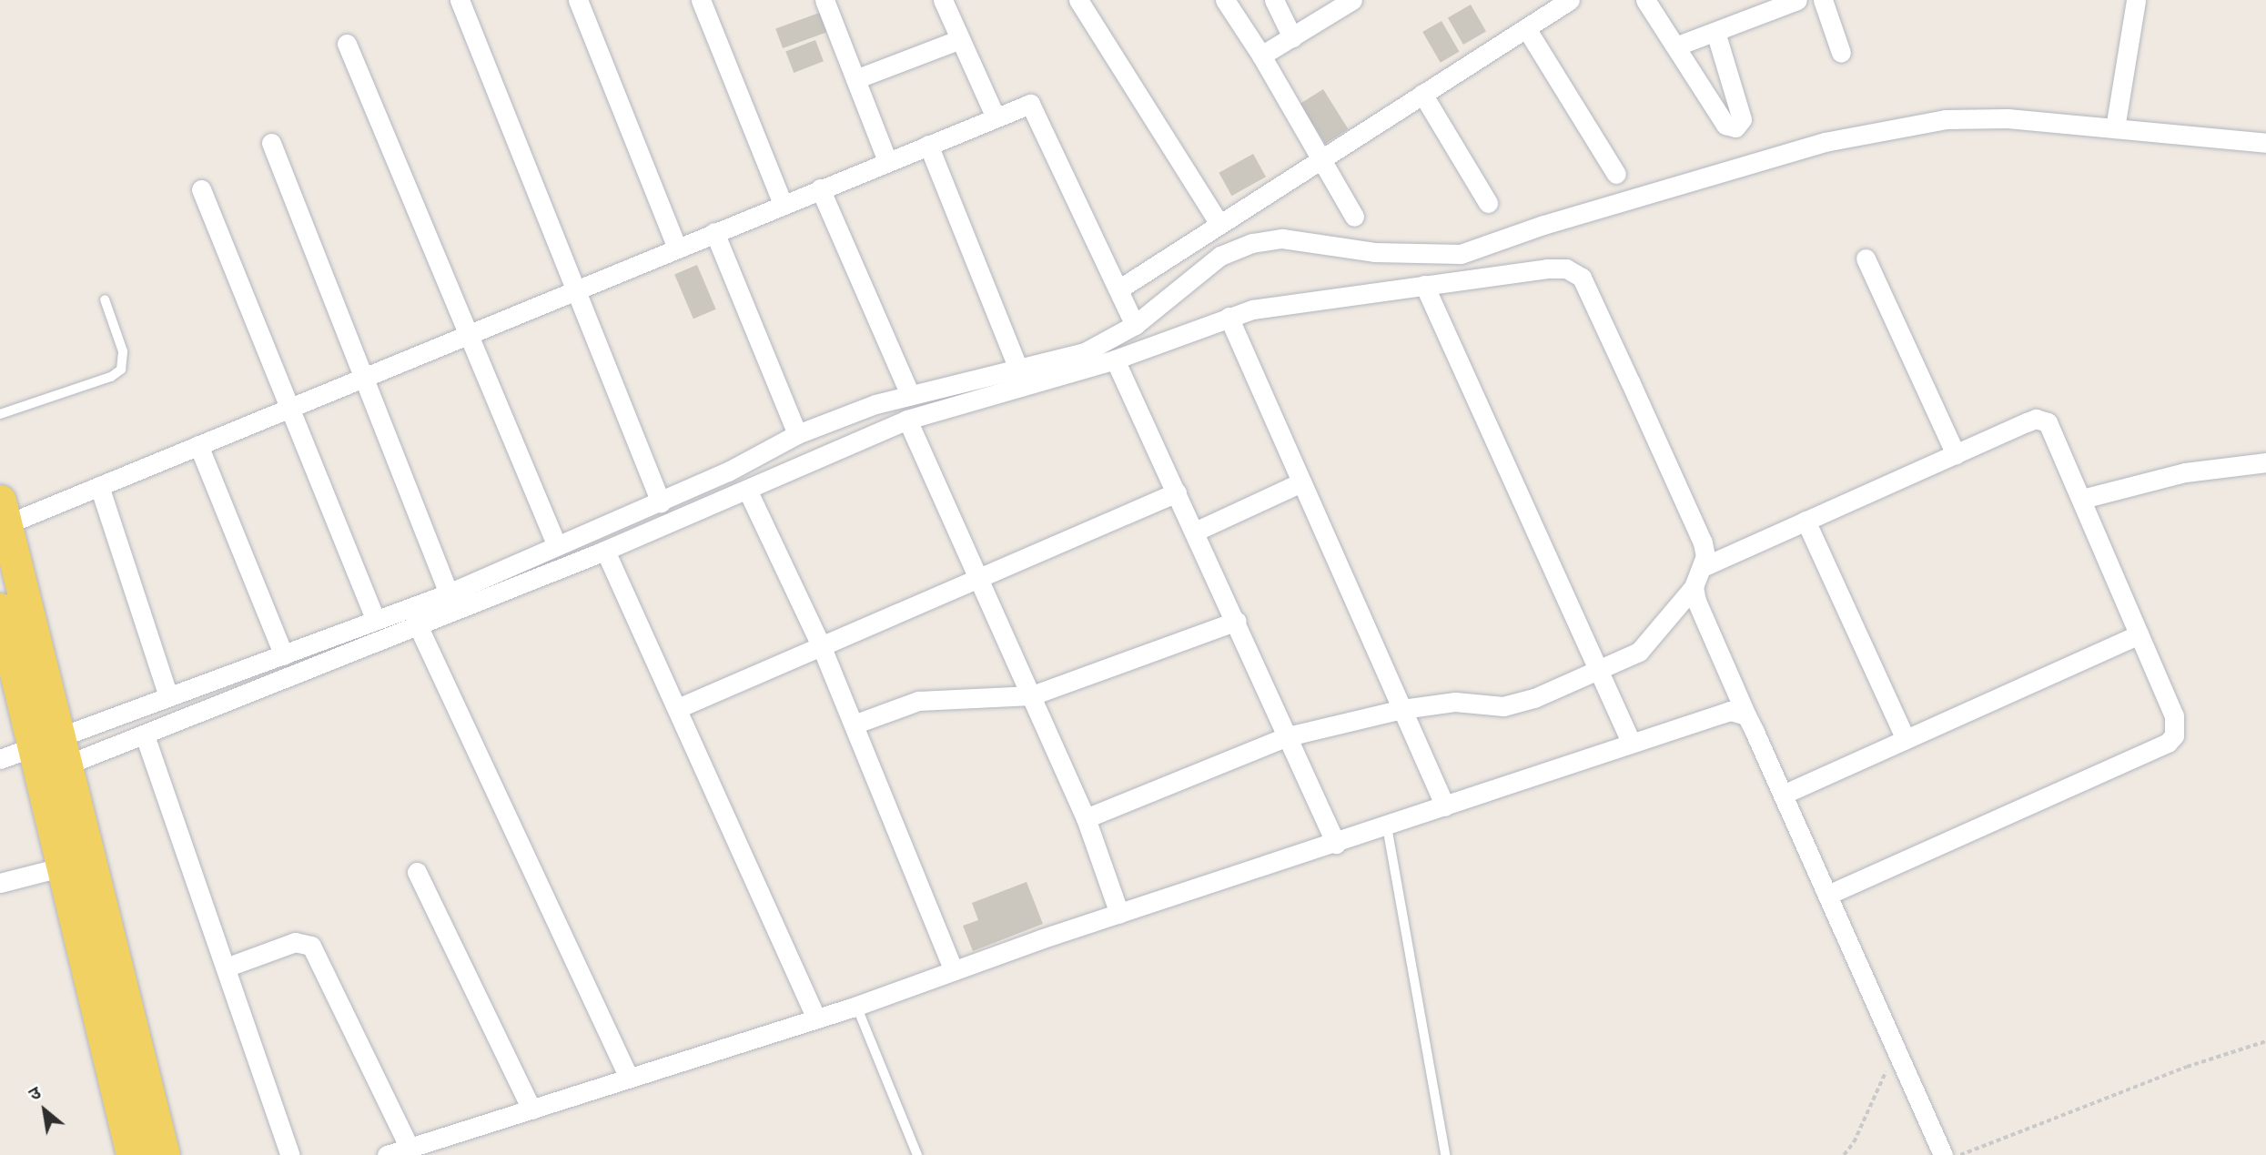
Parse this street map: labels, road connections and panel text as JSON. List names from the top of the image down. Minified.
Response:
{"north":"top left"}
